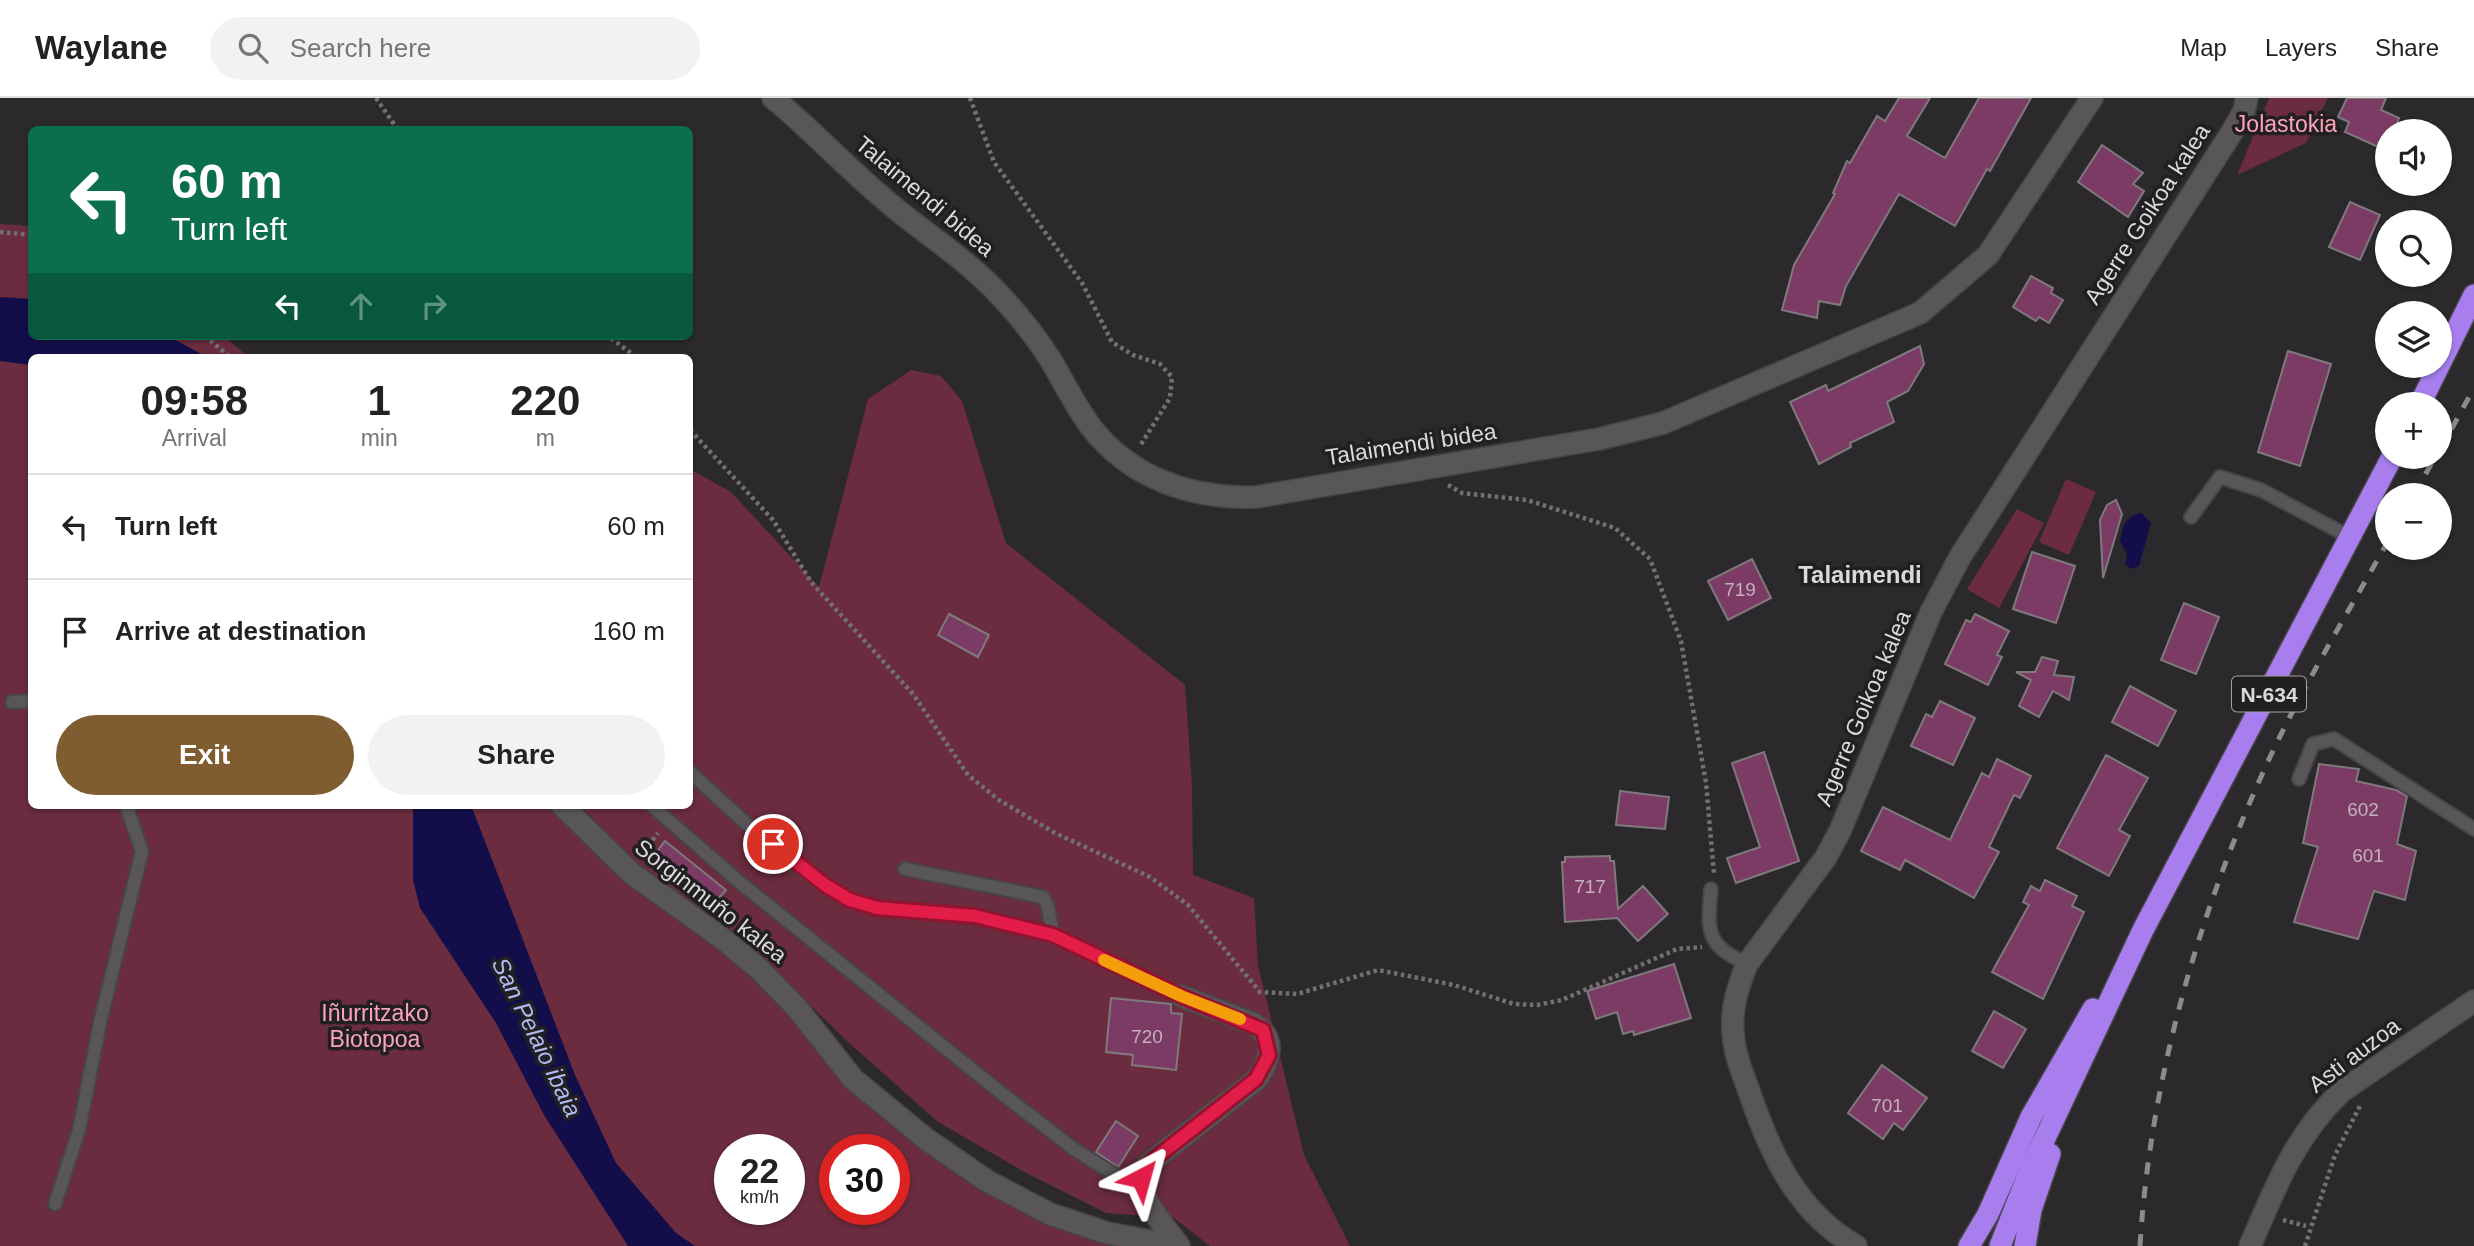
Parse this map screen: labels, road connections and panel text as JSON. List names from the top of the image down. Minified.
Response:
{"streets":{"highway":["N-634"],"street":["Talaimendi bidea","Agerre Goikoa kalea","Sorginmuño kalea","Asti auzoa"]},"districts":["Talaimendi"],"water":["San Pelaio ibaia"],"parks":["Jolastokia","Iñurritzako Biotopoa"],"house_numbers":["719","602","601","717","720","701"],"page":{"header":"Waylane","search":"Search here","nav":["Map","Layers","Share"],"map_buttons":["+","−"],"turn":["60 m","Turn left"],"eta":["09:58","Arrival","1","min","220","m"],"list":[{"name":"Turn left","value":"60 m"},{"name":"Arrive at destination","value":"160 m"}],"buttons":["Exit","Share"],"speed":"22 km/h","limit":"30"}}
